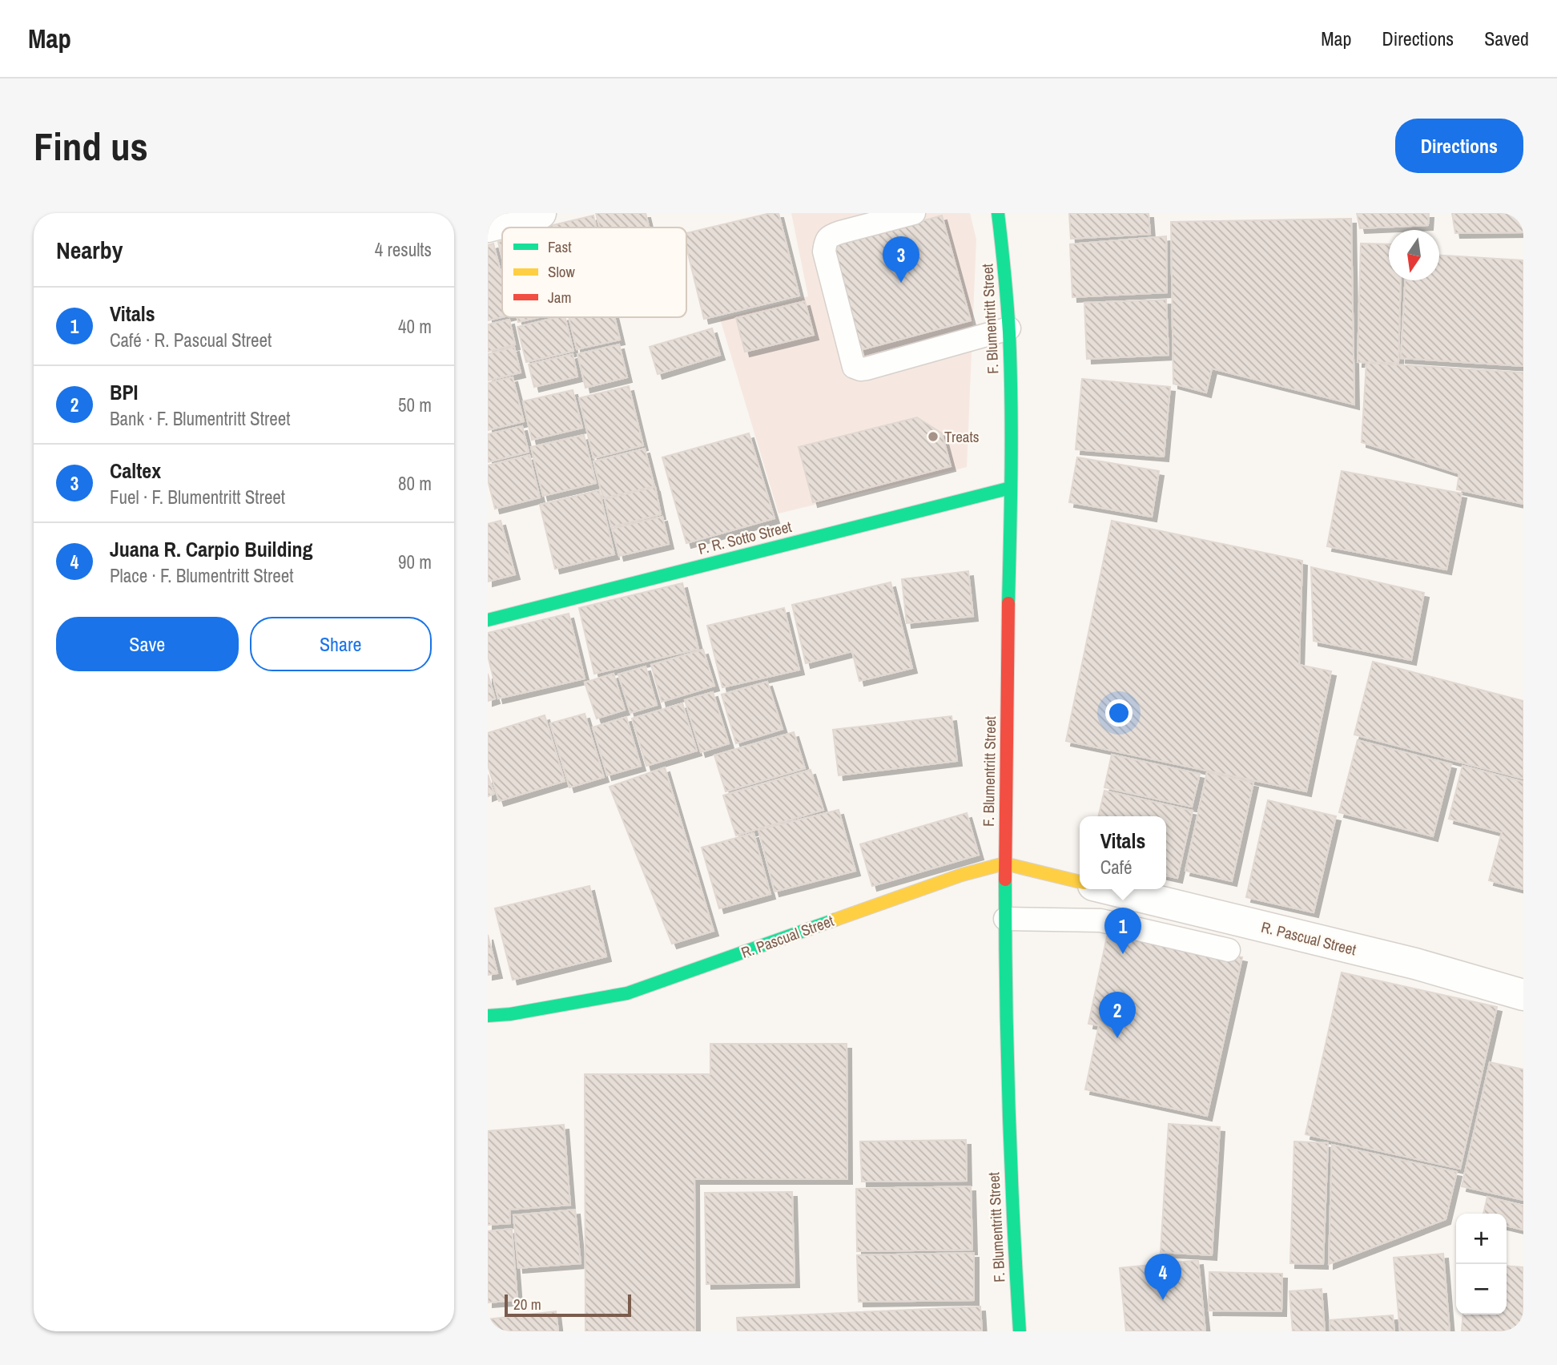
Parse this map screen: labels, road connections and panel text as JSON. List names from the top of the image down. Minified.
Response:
{"streets":{"street":["F. Blumentritt Street","P. R. Sotto Street","R. Pascual Street"]},"crossings":[["F. Blumentritt Street","P. R. Sotto Street"],["F. Blumentritt Street","R. Pascual Street"]],"places":["Treats"],"legend":["Fast","Slow","Jam"],"scale_bar":"20 m","north":"bottom","page":{"header":"Map","nav":["Map","Directions","Saved"],"buttons":["Directions",["Save","Share"]],"title":"Find us","heading":["Nearby","4 results"],"pins":["3","1","2","4"],"list":[{"mark":"1","name":"Vitals","note":"Café · R. Pascual Street","value":"40 m"},{"mark":"2","name":"BPI","note":"Bank · F. Blumentritt Street","value":"50 m"},{"mark":"3","name":"Caltex","note":"Fuel · F. Blumentritt Street","value":"80 m"},{"mark":"4","name":"Juana R. Carpio Building","note":"Place · F. Blumentritt Street","value":"90 m"}],"popup":["Vitals","Café"],"map_buttons":["+","−"],"scale":"20 m"}}
